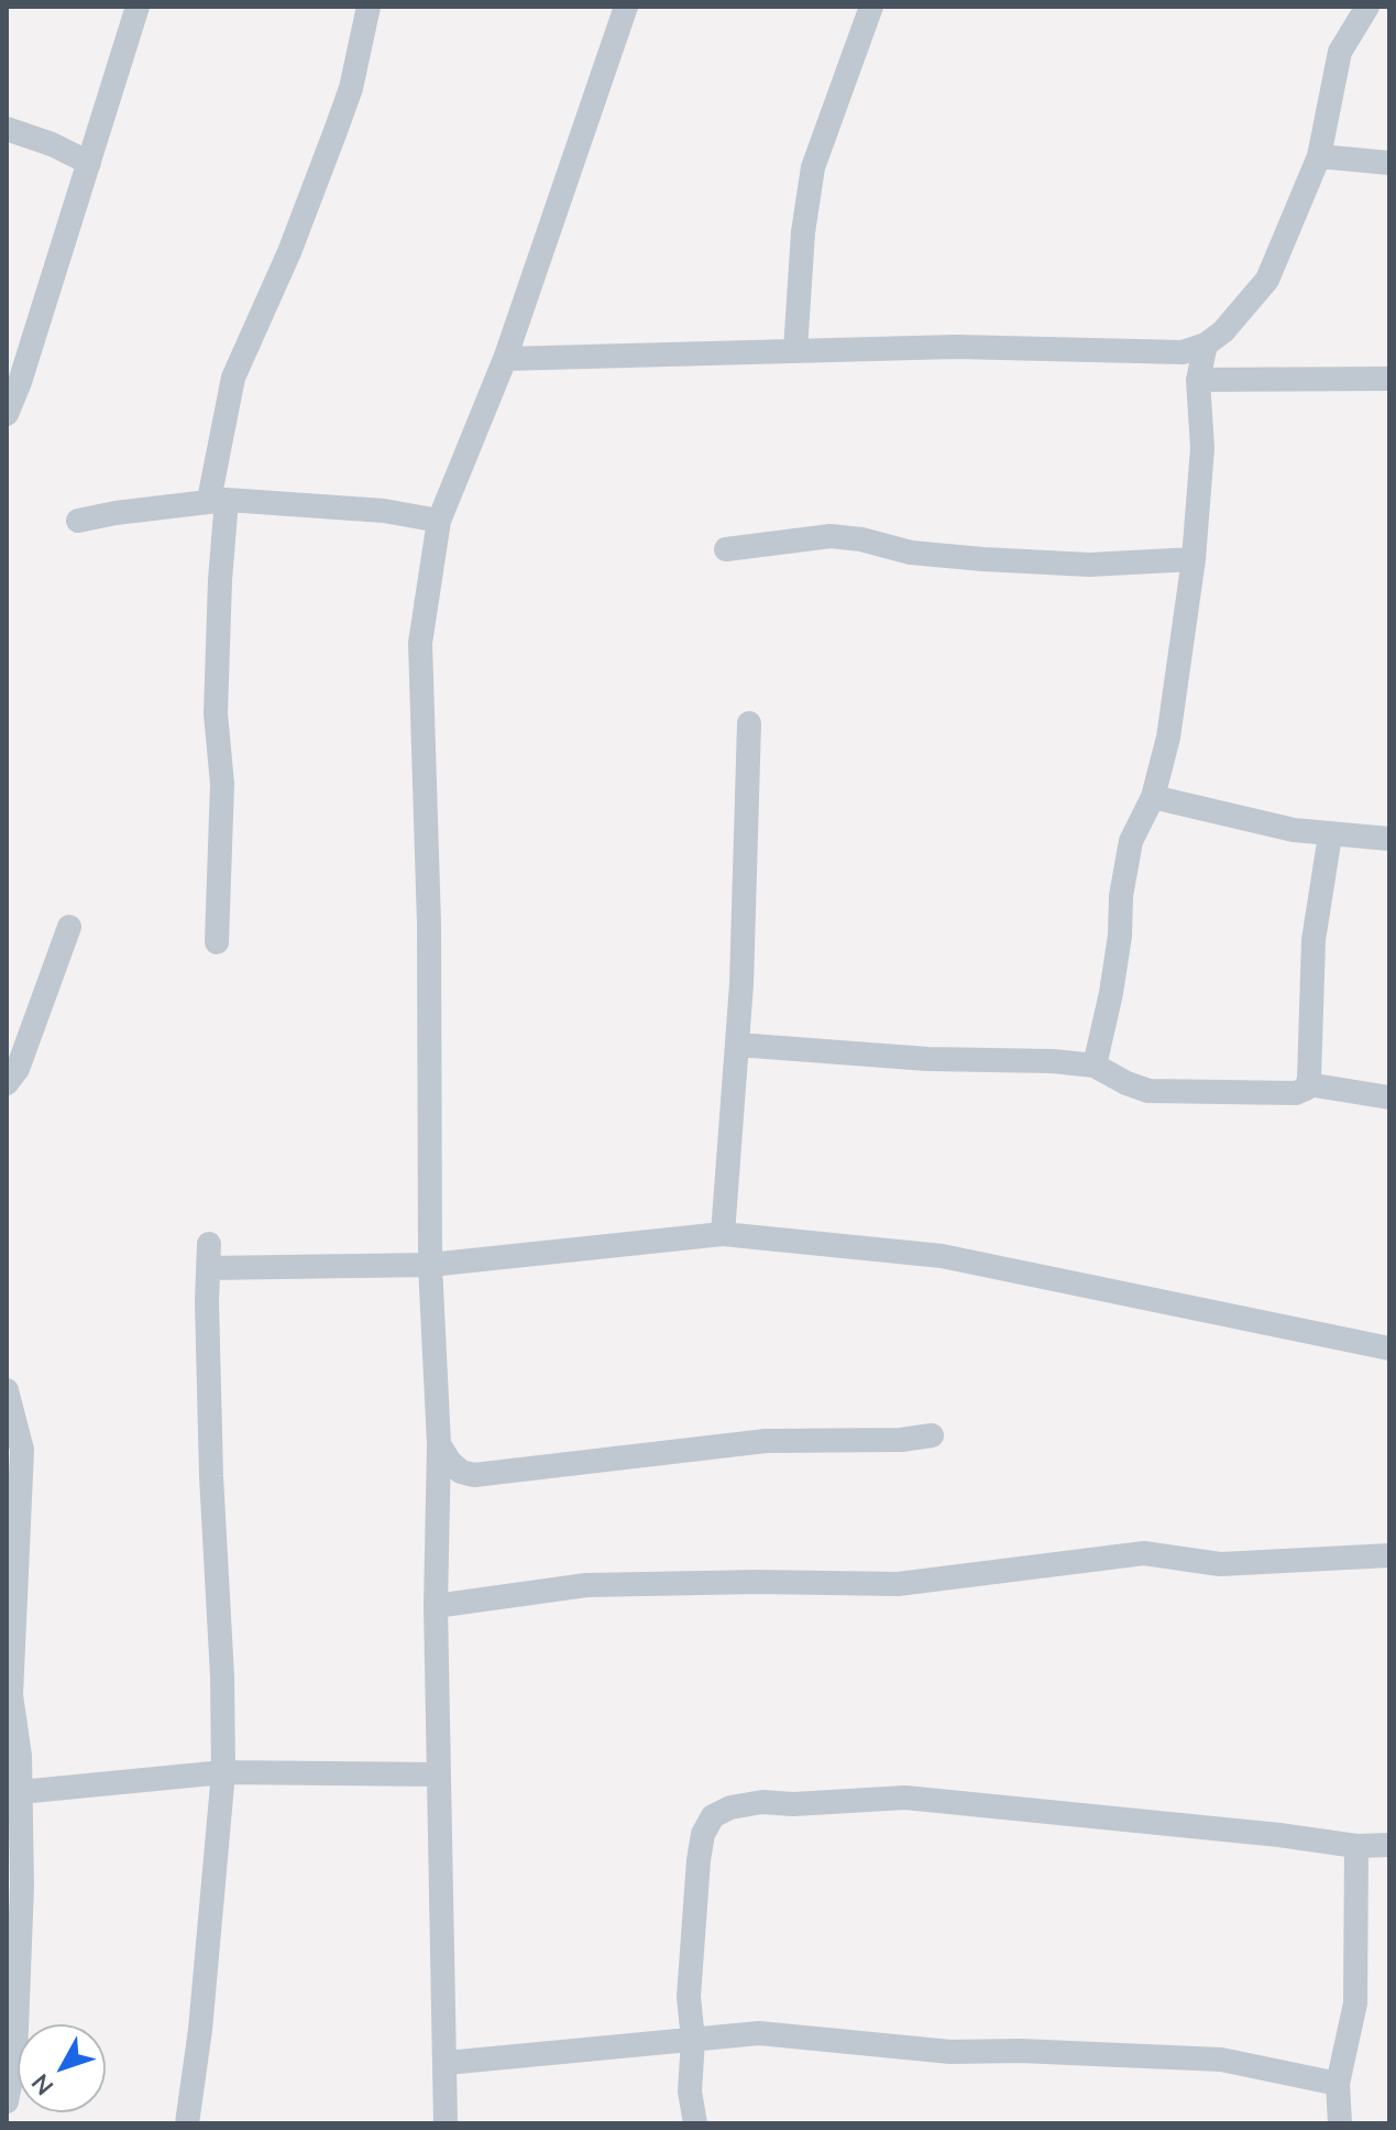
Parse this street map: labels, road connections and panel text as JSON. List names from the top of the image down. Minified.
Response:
{"north":"bottom left"}
